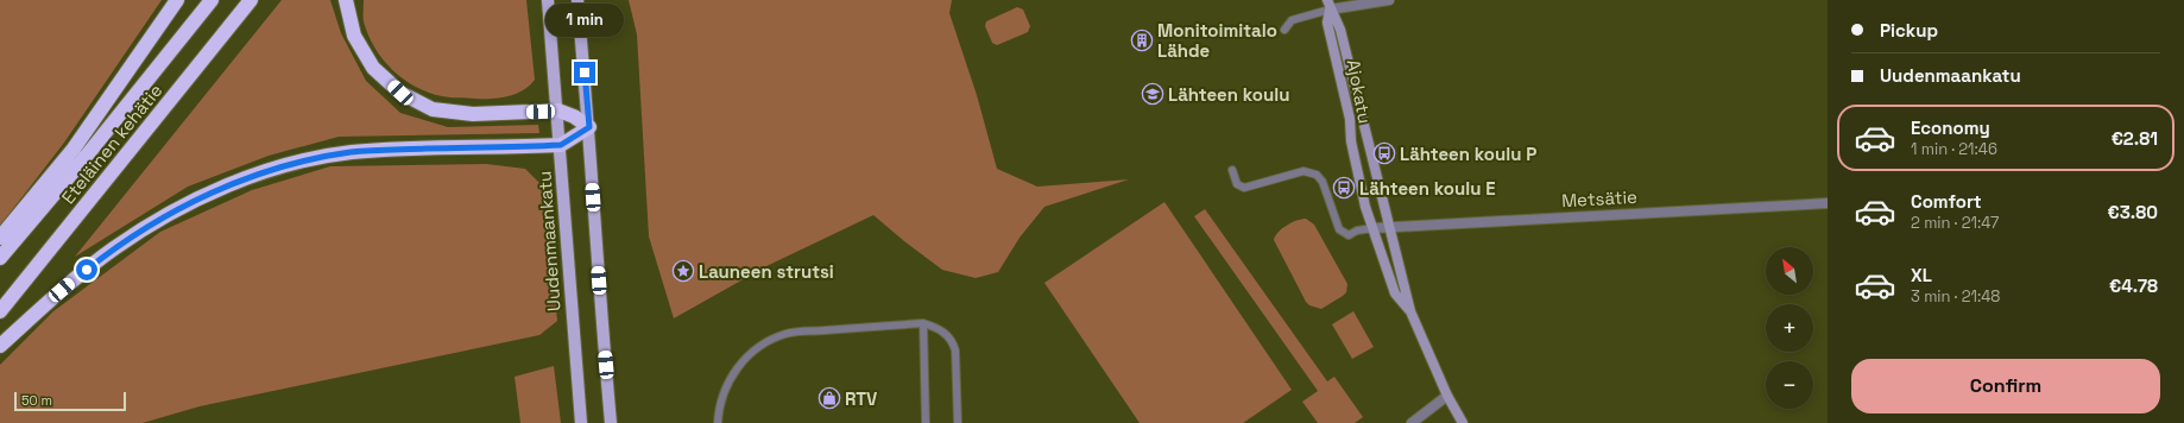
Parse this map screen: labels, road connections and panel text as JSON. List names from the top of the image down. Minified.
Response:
{"streets":{"highway":["Eteläinen kehätie"],"main road":["Uudenmaankatu"],"street":["Ajokatu","Metsätie"]},"crossings":[["Ajokatu","Metsätie"]],"places":{"building":["Monitoimitalo Lähde"],"school or university":["Lähteen koulu"],"bus stop":["Lähteen koulu P","Lähteen koulu E"],"place":["Launeen strutsi"],"shop":["RTV"]},"scale_bar":"50 m","north":"top left","page":{"banner":["Pickup","Uudenmaankatu"],"bubble":"1 min","list":[{"name":"Economy","note":"1 min · 21:46","value":"€2.81"},{"name":"Comfort","note":"2 min · 21:47","value":"€3.80"},{"name":"XL","note":"3 min · 21:48","value":"€4.78"}],"map_buttons":["+","−"],"buttons":"Confirm","scale":"50 m"}}
